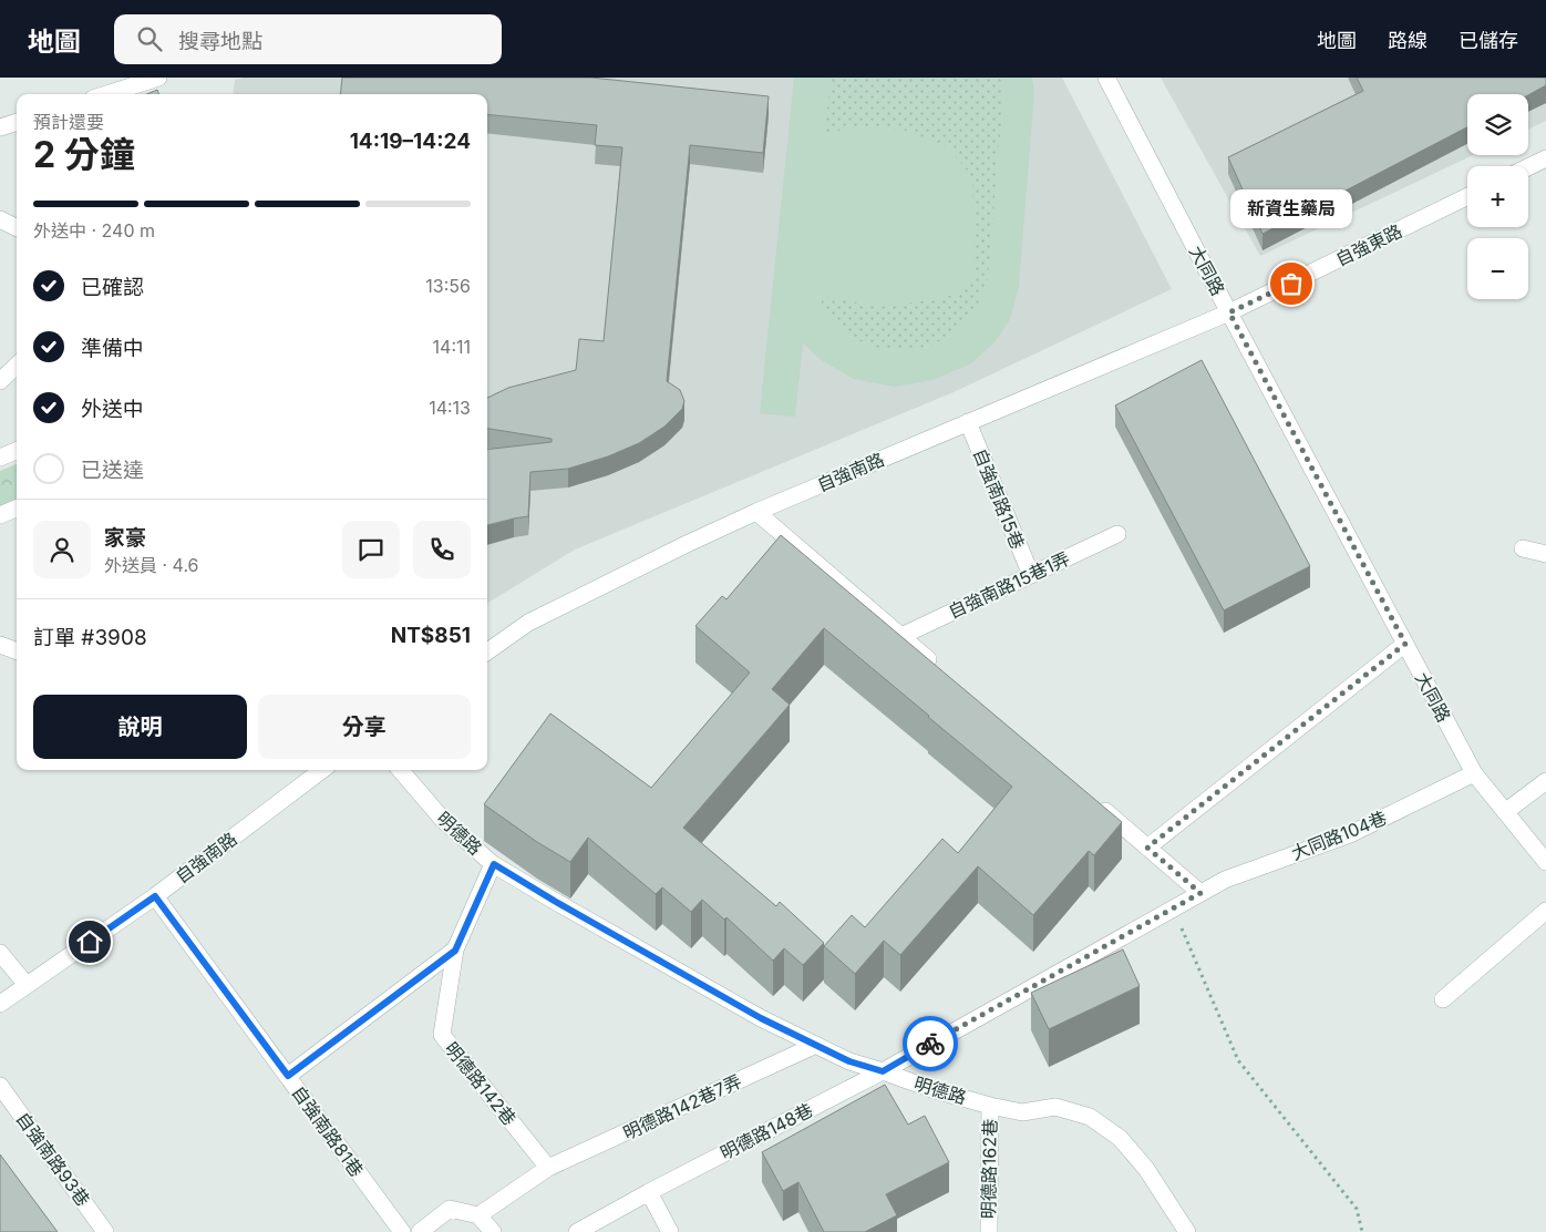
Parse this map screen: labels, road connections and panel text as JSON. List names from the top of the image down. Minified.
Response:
{"streets":{"street":["自強東路","大同路","自強南路","自強南路15巷","自強南路15巷1弄","明德路","大同路104巷","明德路142巷","明德路142巷7弄","自強南路81巷","明德路148巷","自強南路93巷","明德路162巷"]},"crossings":[["自強東路","大同路"],["自強東路","自強南路"],["大同路","自強南路"],["大同路","大同路104巷"],["自強南路","自強南路15巷"],["自強南路","自強南路81巷"],["自強南路15巷","自強南路15巷1弄"],["明德路","明德路142巷"],["明德路","明德路142巷7弄"],["明德路","明德路148巷"],["明德路","明德路162巷"],["大同路104巷","明德路148巷"],["明德路142巷","明德路142巷7弄"]],"places":["新資生藥局"],"page":{"header":"地圖","search":"搜尋地點","nav":["地圖","路線","已儲存"],"map_buttons":["+","−"],"heading":["2 分鐘","預計還要","14:19–14:24"],"panel":["家豪","外送員 · 4.6","訂單 #3908","NT$851"],"bar":"外送中 · 240 m","bubble":"新資生藥局","list":[["已確認","13:56"],["準備中","14:11"],["外送中","14:13"],"已送達"],"buttons":["說明","分享"]}}
